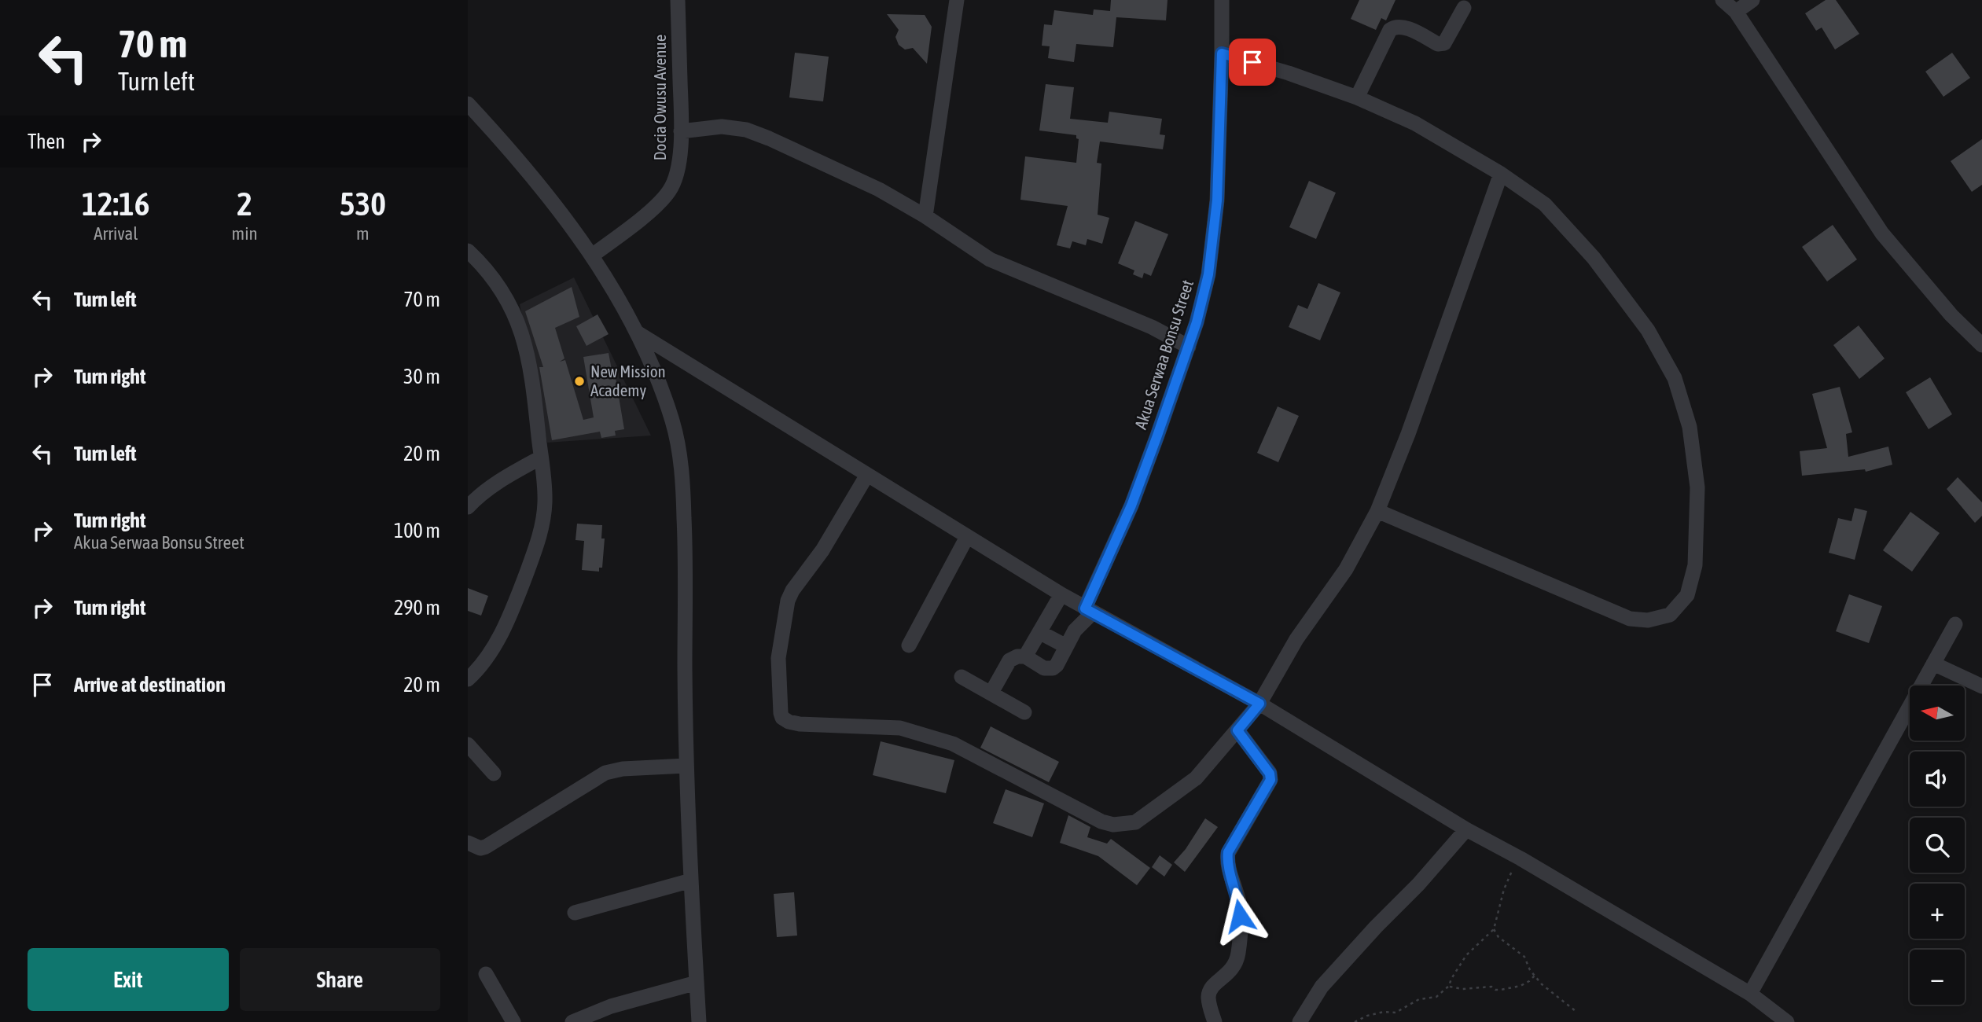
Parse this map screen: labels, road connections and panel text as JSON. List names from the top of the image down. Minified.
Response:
{"streets":{"street":["Docia Owusu Avenue","Akua Serwaa Bonsu Street"]},"places":["New Mission Academy"],"north":"left","page":{"turn":["70 m","Turn left"],"then":"Then","eta":["12:16","Arrival","2","min","530","m"],"list":[{"name":"Turn left","value":"70 m"},{"name":"Turn right","value":"30 m"},{"name":"Turn left","value":"20 m"},{"name":"Turn right","note":"Akua Serwaa Bonsu Street","value":"100 m"},{"name":"Turn right","value":"290 m"},{"name":"Arrive at destination","value":"20 m"}],"map_buttons":["+","−"],"buttons":["Exit","Share"]}}
